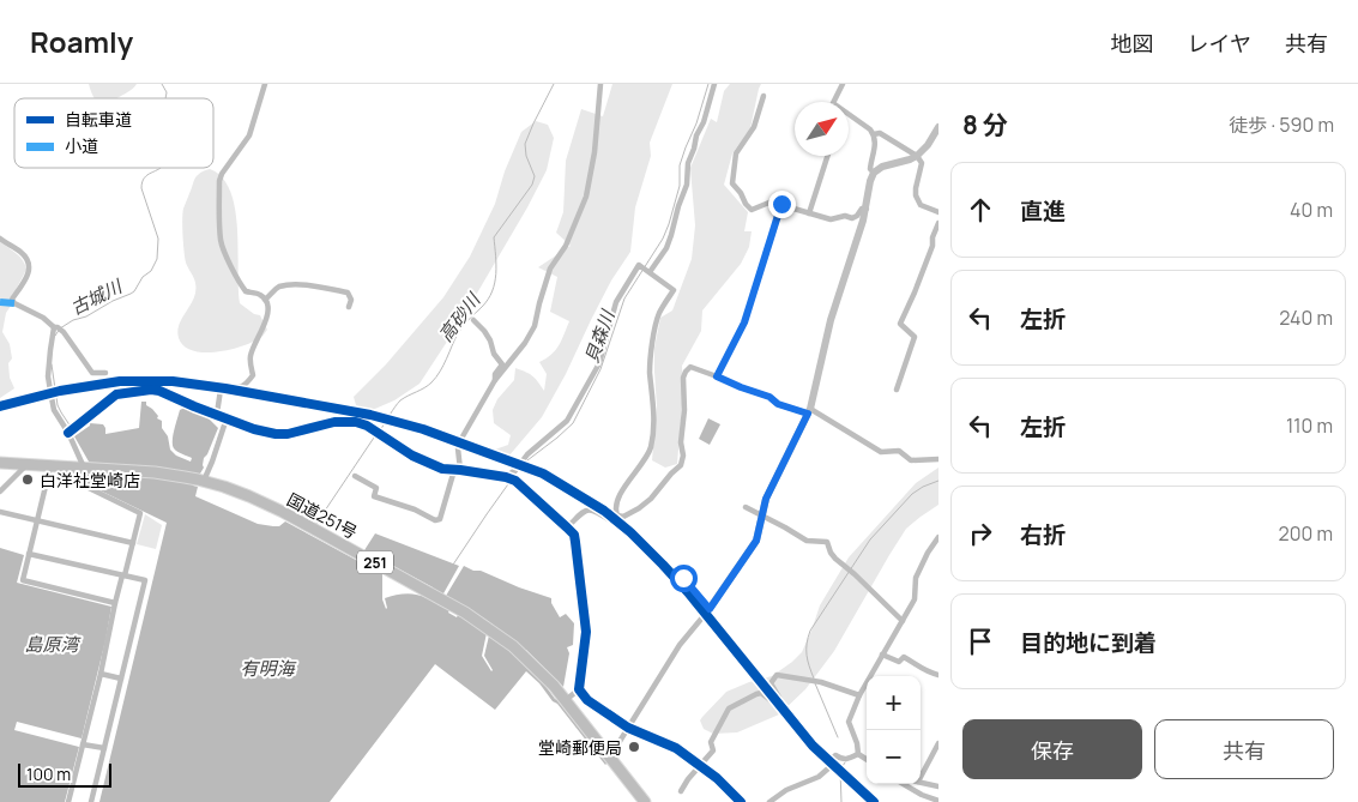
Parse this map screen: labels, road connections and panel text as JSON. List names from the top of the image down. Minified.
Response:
{"streets":{"highway":["国道251号","251"]},"water":["古城川","高砂川","貝森川","島原湾","有明海"],"places":["白洋社堂崎店","堂崎郵便局"],"legend":["自転車道","小道"],"scale_bar":"100 m","north":"top right","page":{"header":"Roamly","nav":["地図","レイヤ","共有"],"heading":["8 分","徒歩 · 590 m"],"list":[["直進","40 m"],["左折","240 m"],["左折","110 m"],["右折","200 m"],"目的地に到着"],"map_buttons":["+","−"],"buttons":["保存","共有"],"scale":"100 m"}}
